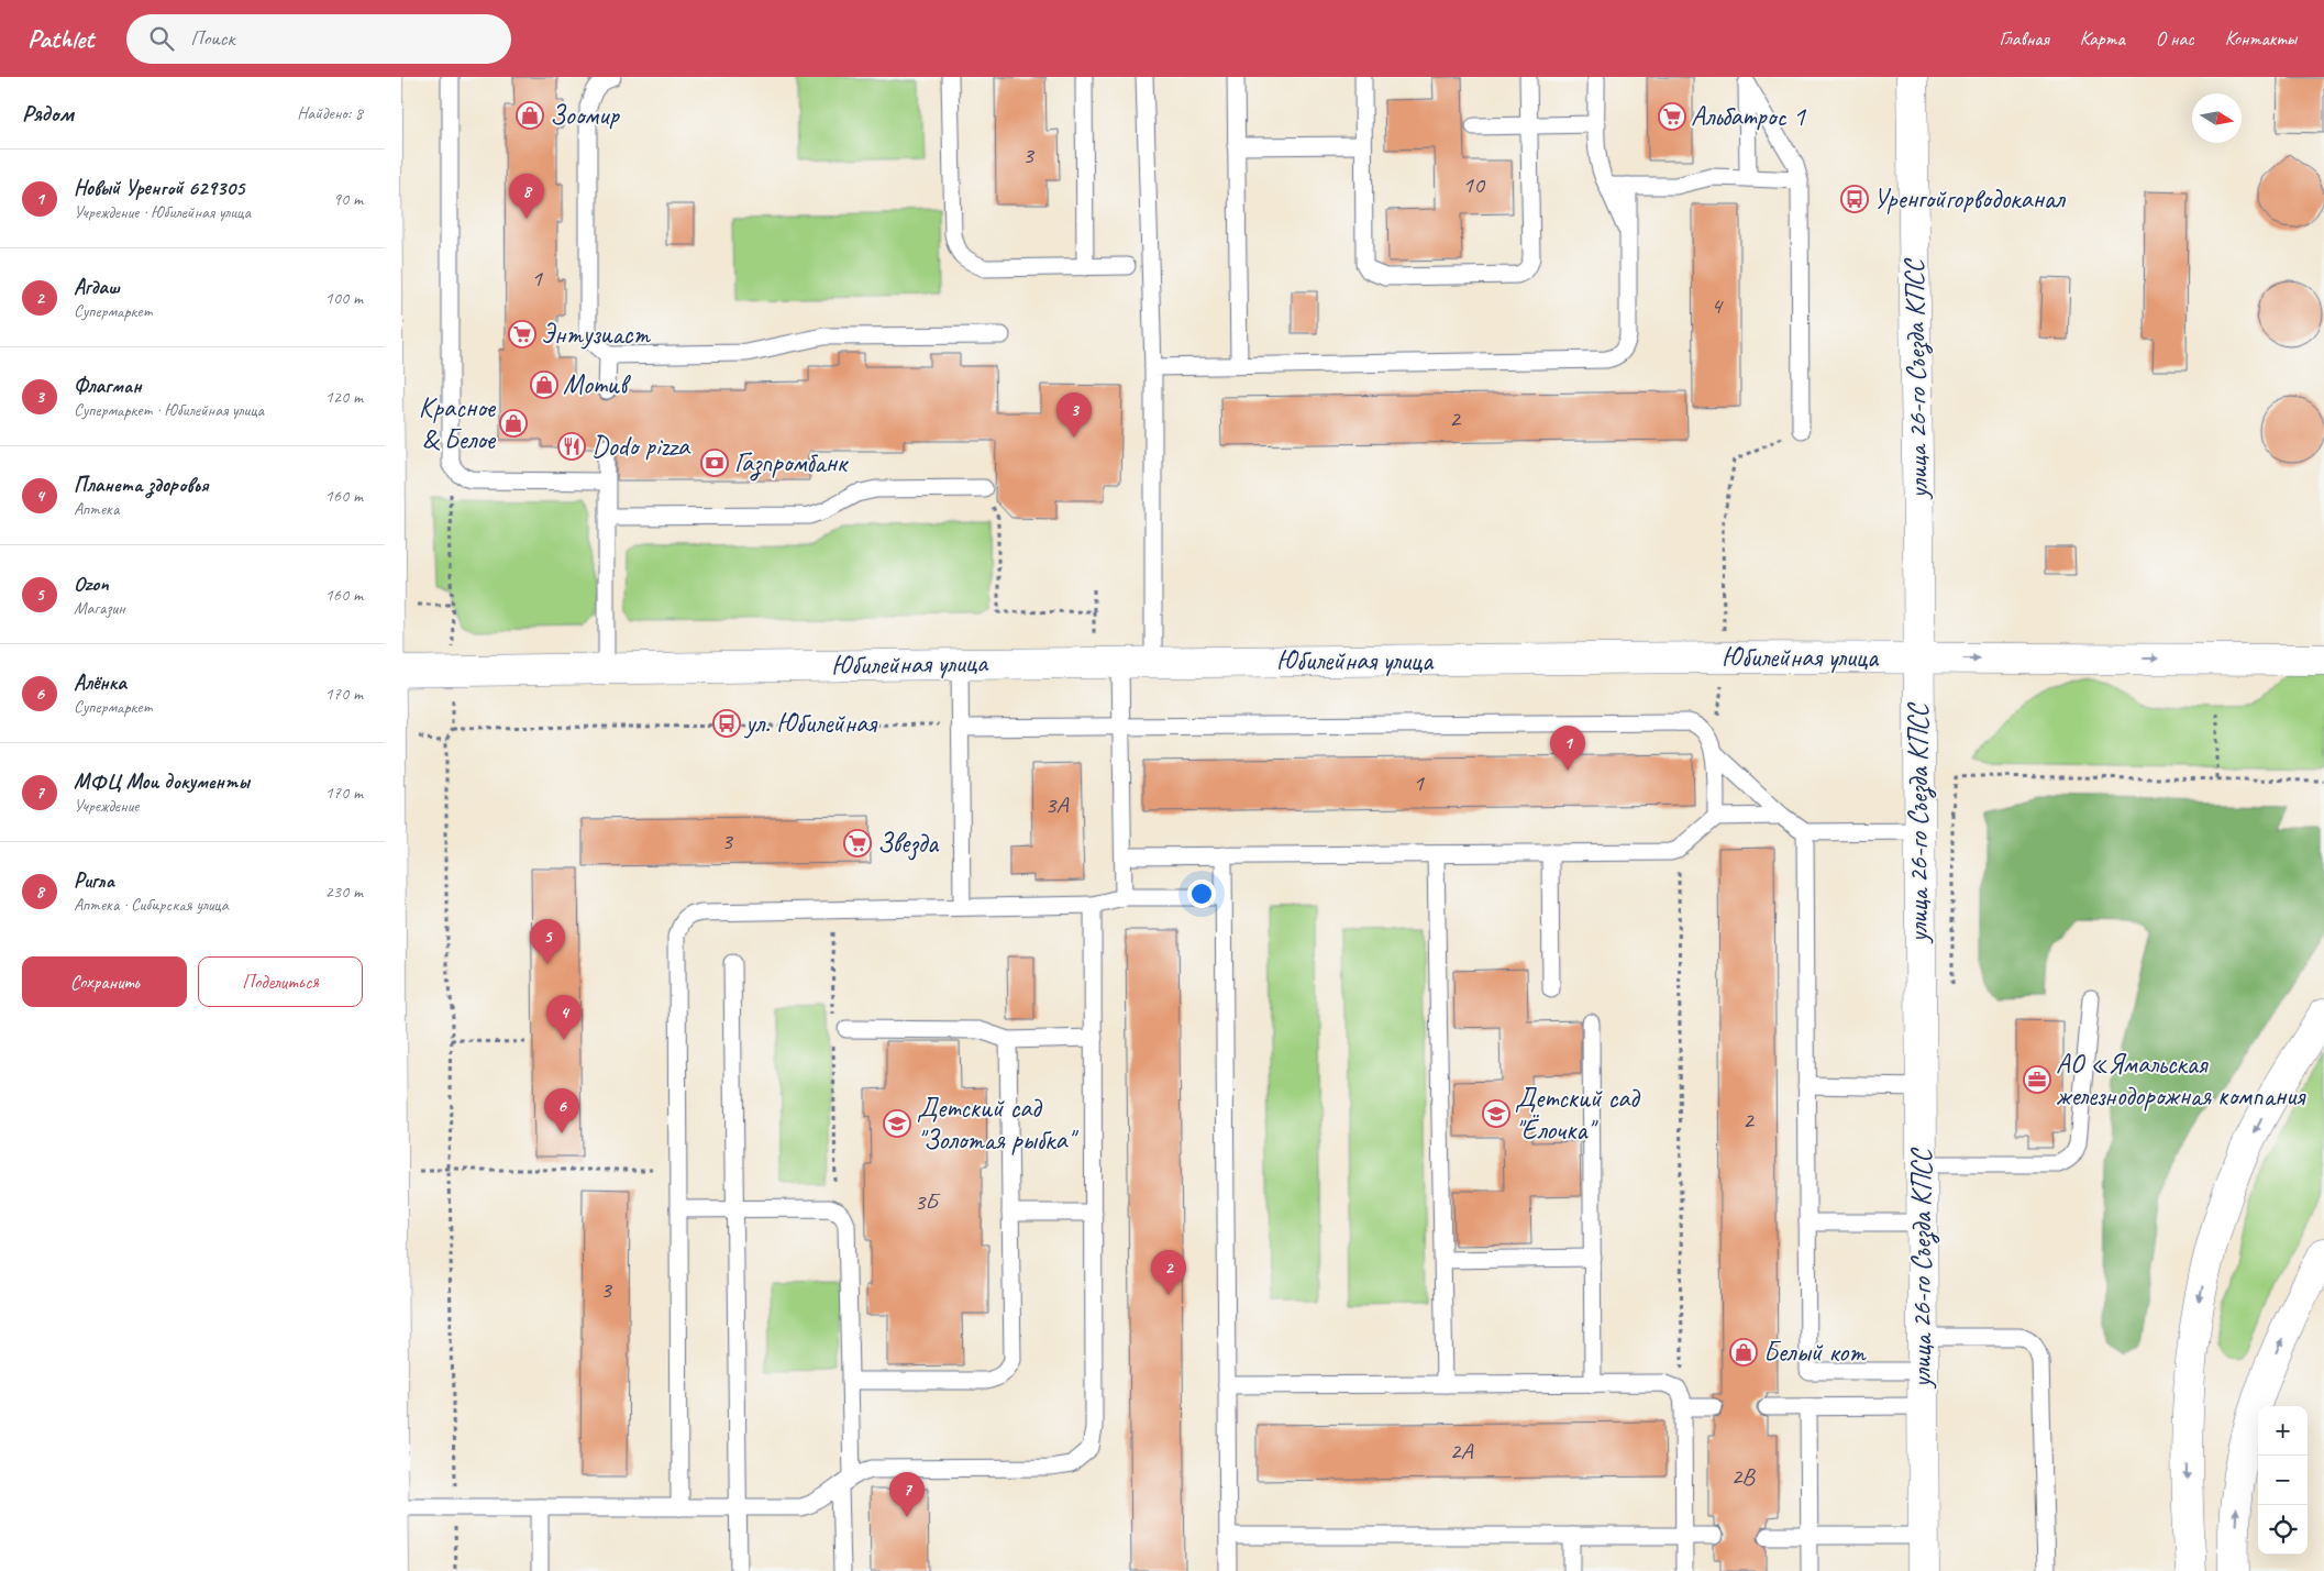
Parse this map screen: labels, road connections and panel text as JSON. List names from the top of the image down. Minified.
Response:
{"streets":{"main road":["улица 26-го Съезда КПСС","Юбилейная улица"]},"crossings":[["улица 26-го Съезда КПСС","Юбилейная улица"]],"places":{"shop":["Зоомир","Мотив","Красное & Белое","Белый кот"],"supermarket":["Альбатрос 1","Энтузиаст","Звезда"],"bus stop":["Уренгойгорводоканал","ул. Юбилейная"],"restaurant":["Dodo pizza"],"bank":["Газпромбанк"],"office":["АО «Ямальская железнодорожная компания"],"school or university":["Детский сад \"Ёлочка\"","Детский сад \"Золотая рыбка\""]},"house_numbers":["3","10","1","4","2","1","3А","3","2","3Б","3","2А","2В"],"north":"right","page":{"header":"Pathlet","search":"Поиск","nav":["Главная","Карта","О нас","Контакты"],"heading":["Рядом","Найдено: 8"],"list":[{"mark":"1","name":"Новый Уренгой 629305","note":"Учреждение · Юбилейная улица","value":"90 m"},{"mark":"2","name":"Агдаш","note":"Супермаркет","value":"100 m"},{"mark":"3","name":"Флагман","note":"Супермаркет · Юбилейная улица","value":"120 m"},{"mark":"4","name":"Планета здоровья","note":"Аптека","value":"160 m"},{"mark":"5","name":"Ozon","note":"Магазин","value":"160 m"},{"mark":"6","name":"Алёнка","note":"Супермаркет","value":"170 m"},{"mark":"7","name":"МФЦ Мои документы","note":"Учреждение","value":"170 m"},{"mark":"8","name":"Ригла","note":"Аптека · Сибирская улица","value":"230 m"}],"pins":["8","3","1","5","4","6","2","7"],"buttons":["Сохранить","Поделиться"],"map_buttons":["+","−"]}}
